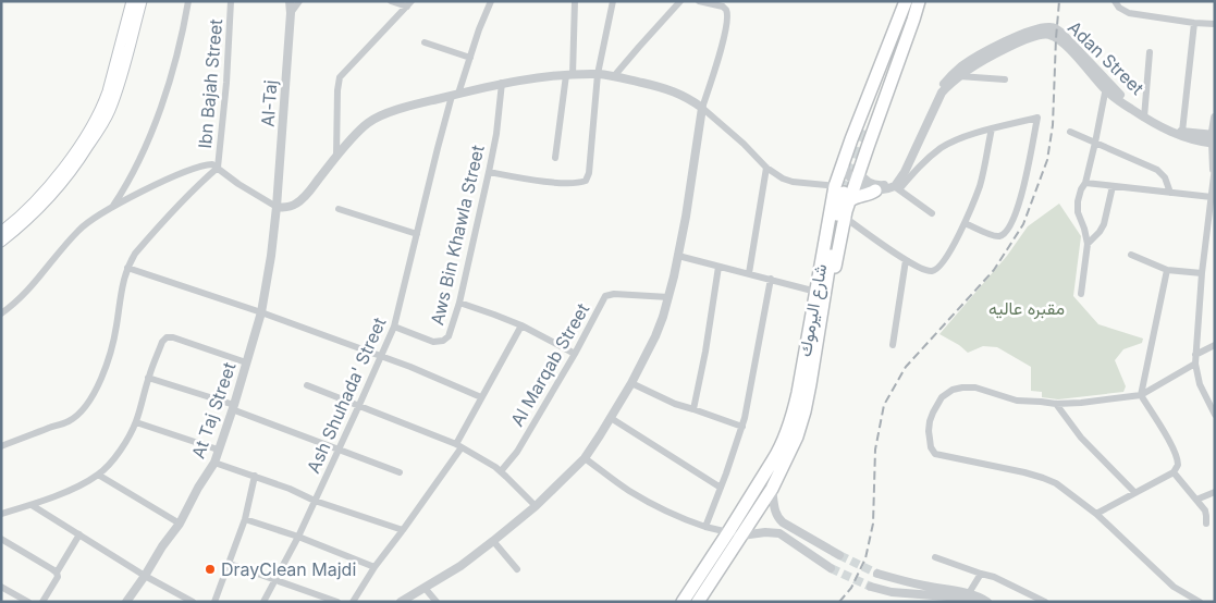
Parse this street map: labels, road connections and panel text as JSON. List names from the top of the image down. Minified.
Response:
{"streets":{"highway":["شارع اليرموك"],"street":["Adan Street","Ibn Bajah Street","Al-Taj","Aws Bin Khawla Street","Al Marqab Street","Ash Shuhada' Street","At Taj Street"]},"crossings":[["Al-Taj","At Taj Street"],["Aws Bin Khawla Street","Ash Shuhada' Street"]],"parks":["مقبره عاليه"],"places":["DrayClean Majdi"]}
